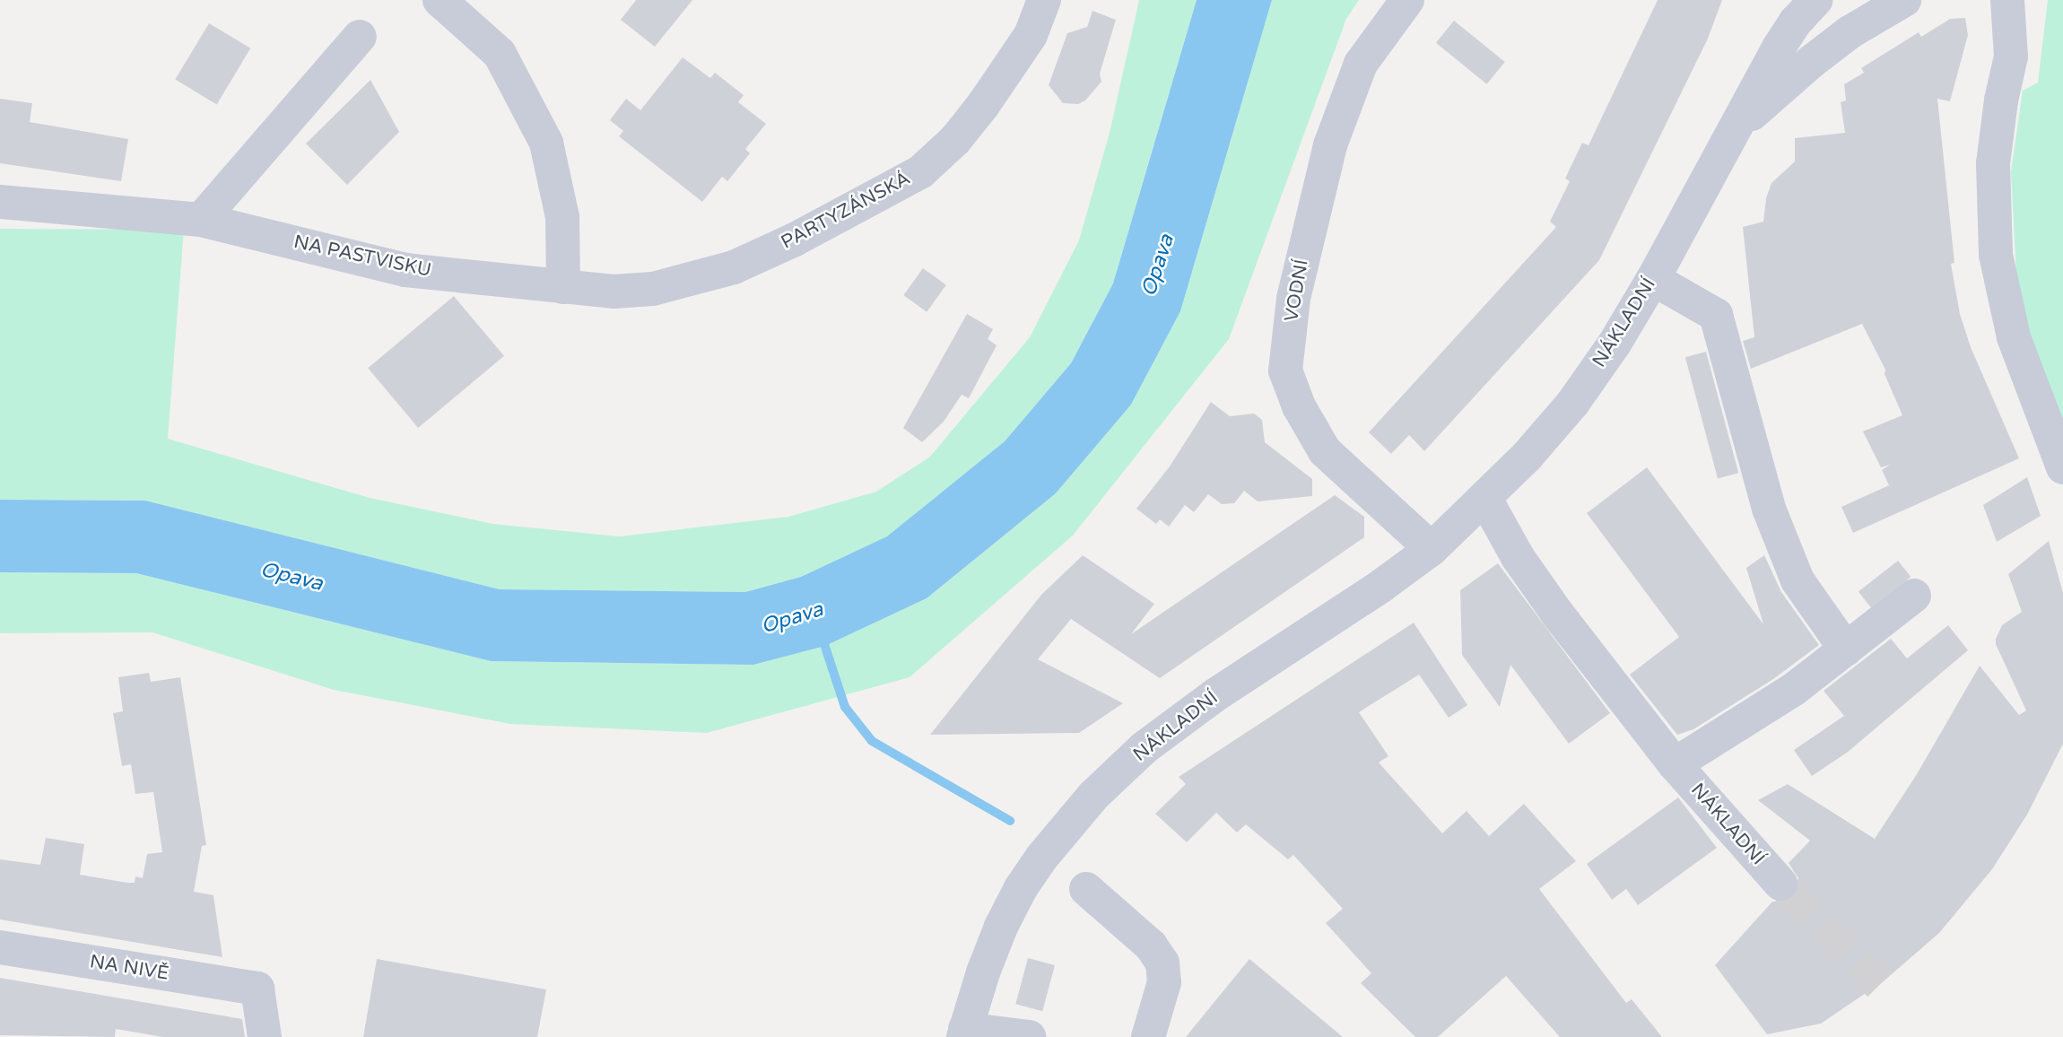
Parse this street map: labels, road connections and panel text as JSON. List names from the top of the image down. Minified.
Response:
{"streets":{"street":["PARTYZÁNSKÁ","NA PASTVISKU","VODNÍ","NÁKLADNÍ","NA NIVĚ"]},"crossings":[["PARTYZÁNSKÁ","NA PASTVISKU"],["VODNÍ","NÁKLADNÍ"]],"water":["Opava"]}
